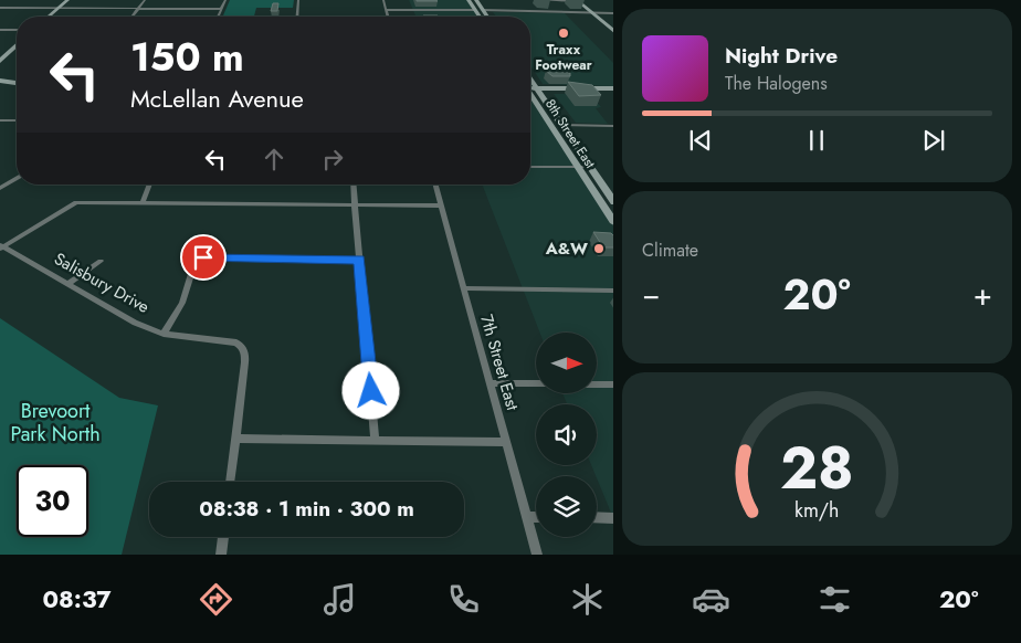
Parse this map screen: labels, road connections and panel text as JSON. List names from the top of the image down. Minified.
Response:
{"streets":{"main road":["8th Street East"],"street":["Salisbury Drive","7th Street East"]},"parks":["Brevoort Park North"],"places":["Traxx Footwear","A&W"],"north":"right","page":{"turn":["150 m","McLellan Avenue"],"song":["Night Drive","The Halogens"],"tile":"Climate","heat":["−","20°","+"],"limit":"30","trip":"08:38 · 1 min · 300 m","tabs":["08:37","20°"],"gauge":["28","km/h"]}}
